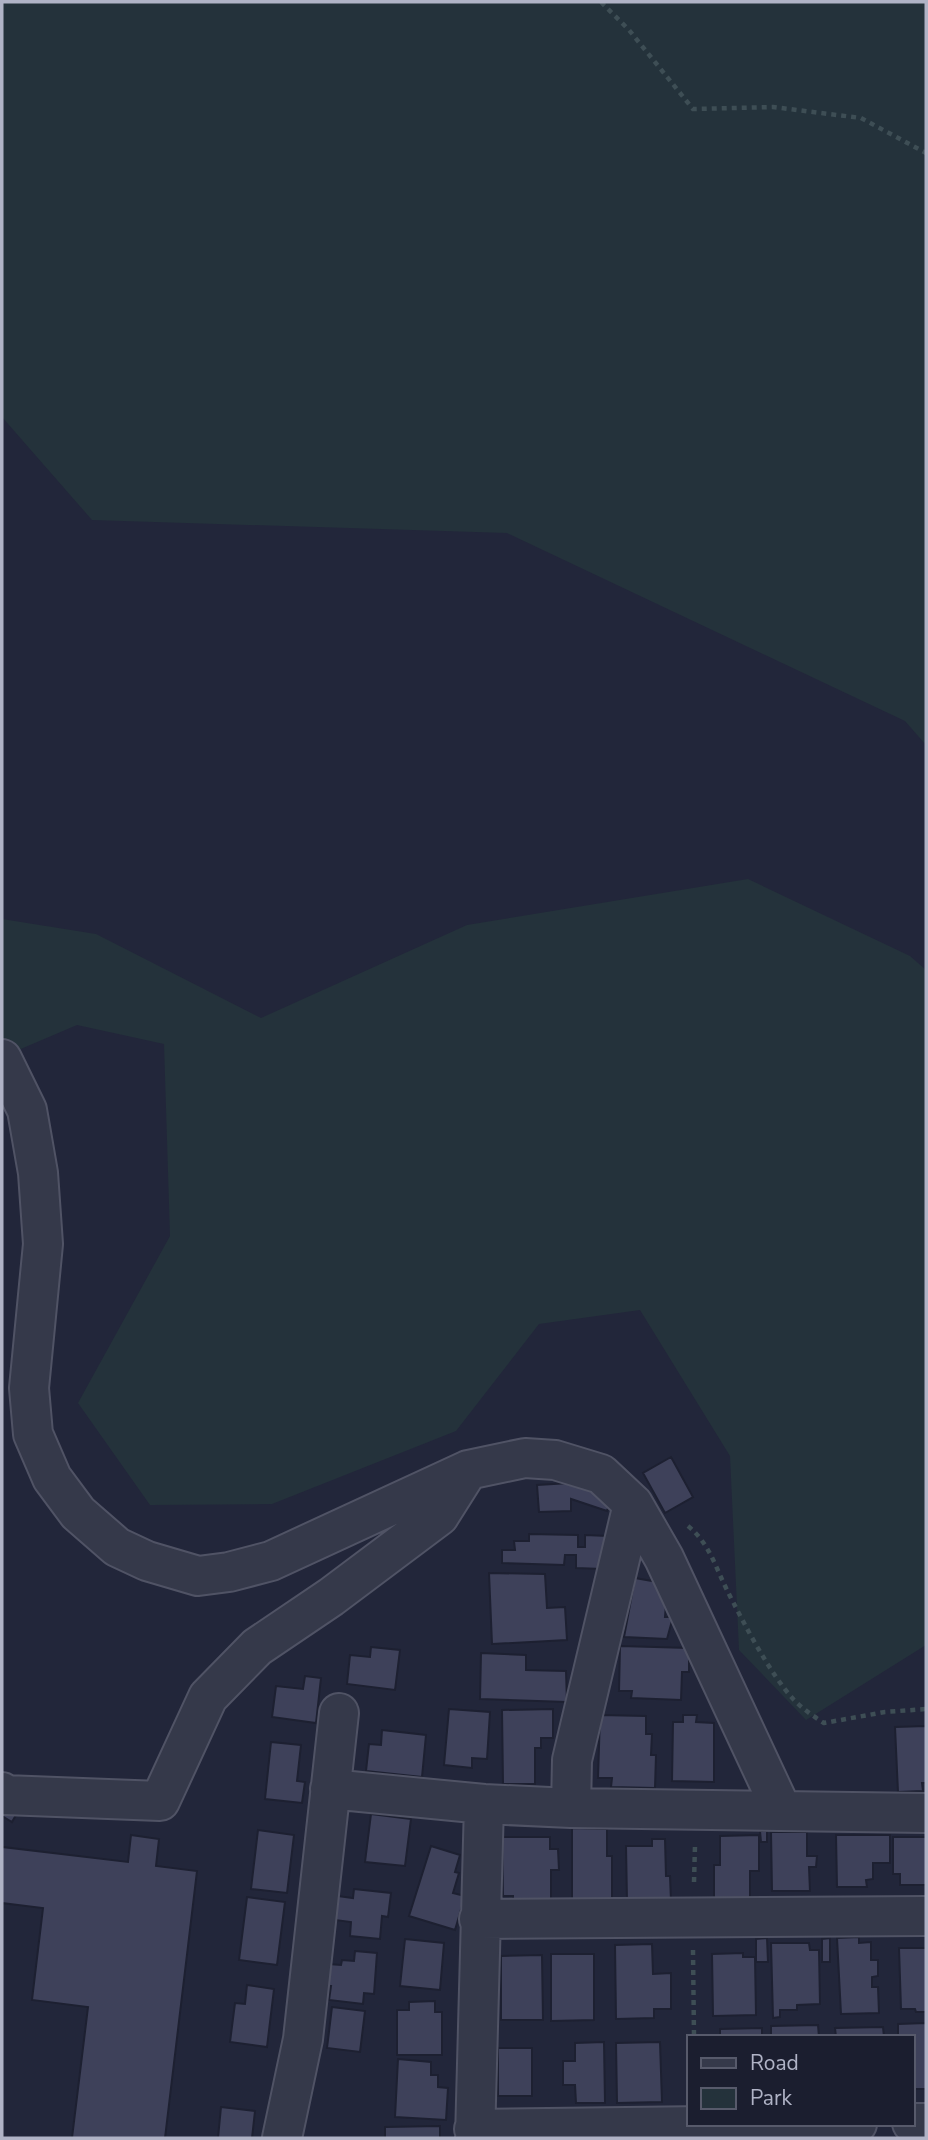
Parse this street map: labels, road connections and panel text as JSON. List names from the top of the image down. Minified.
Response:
{"legend":["Road","Park"]}
